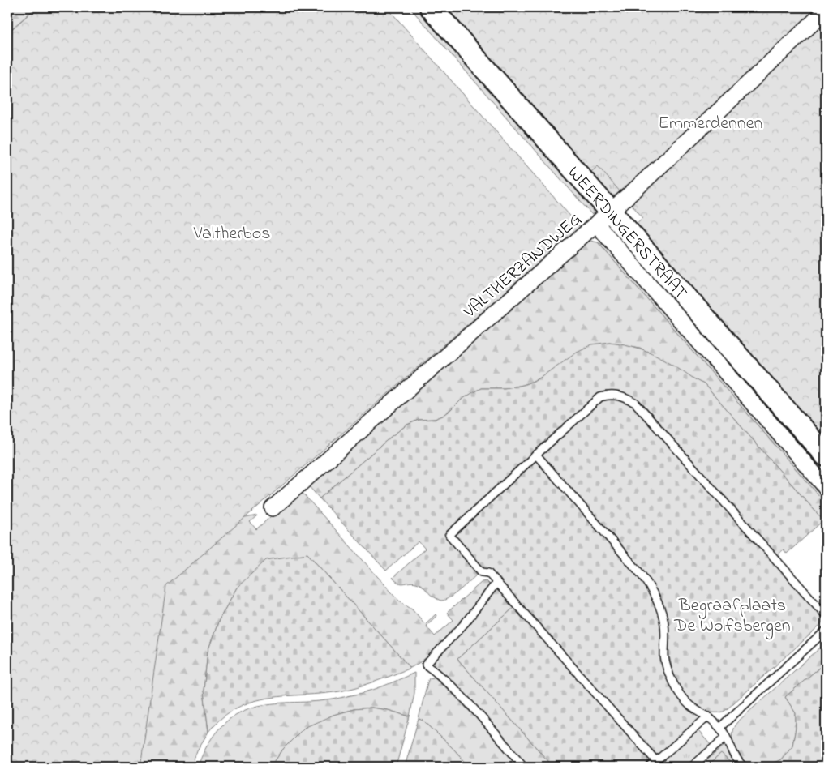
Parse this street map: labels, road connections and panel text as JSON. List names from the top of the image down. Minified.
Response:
{"streets":{"main road":["WEERDINGERSTRAAT"],"street":["VALTHERZANDWEG"]},"crossings":[["WEERDINGERSTRAAT","VALTHERZANDWEG"]],"parks":["Emmerdennen","Valtherbos","Begraafplaats De Wolfsbergen"]}
